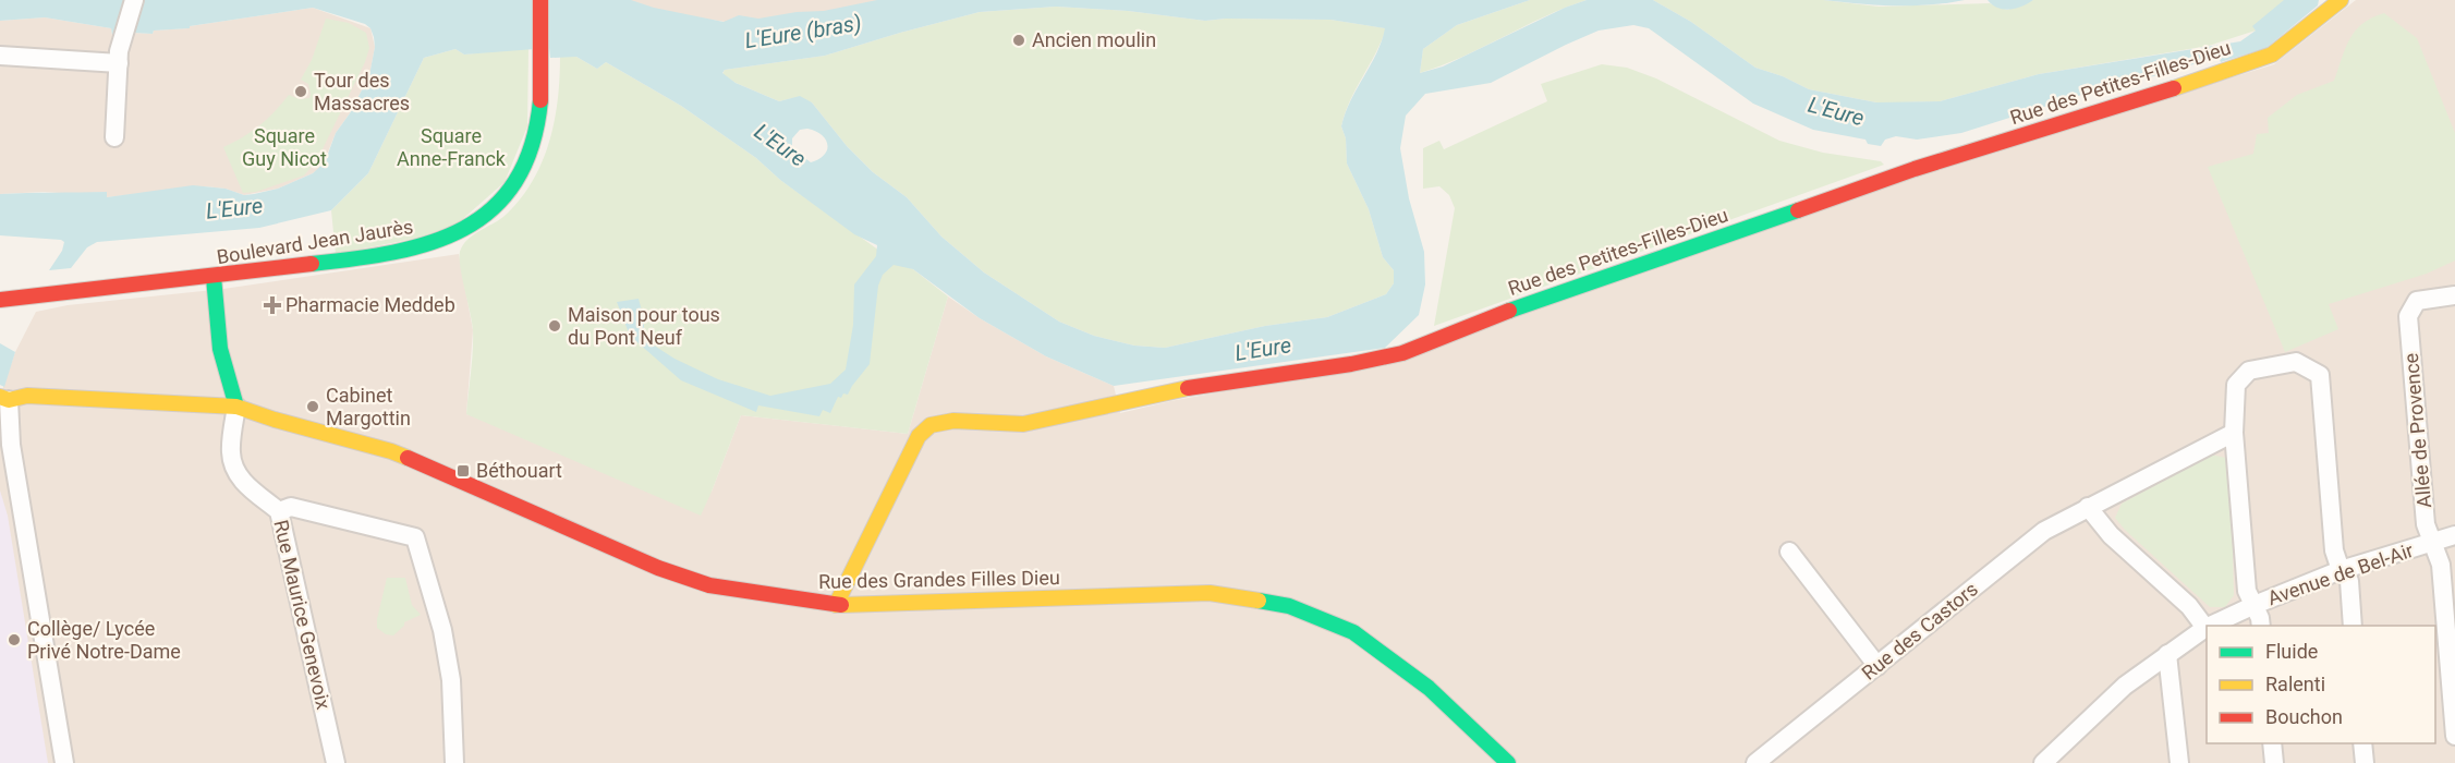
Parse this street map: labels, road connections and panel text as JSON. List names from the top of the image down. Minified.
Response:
{"streets":{"main road":["Rue des Petites-Filles-Dieu","Boulevard Jean Jaurès","Rue des Grandes Filles Dieu"],"street":["Allée de Provence","Avenue de Bel-Air","Rue Maurice Genevoix","Rue des Castors"]},"crossings":[["Rue des Petites-Filles-Dieu","Rue des Grandes Filles Dieu"],["Allée de Provence","Avenue de Bel-Air"],["Rue des Grandes Filles Dieu","Rue Maurice Genevoix"]],"water":["L'Eure (bras)","L'Eure"],"parks":["Square Guy Nicot","Square Anne-Franck"],"places":{"other":["Ancien moulin","Tour des Massacres","Maison pour tous du Pont Neuf","Cabinet Margottin","Collège/ Lycée Privé Notre-Dame"],"health":["Pharmacie Meddeb"],"transit":["Béthouart"]},"legend":["Fluide","Ralenti","Bouchon"]}
